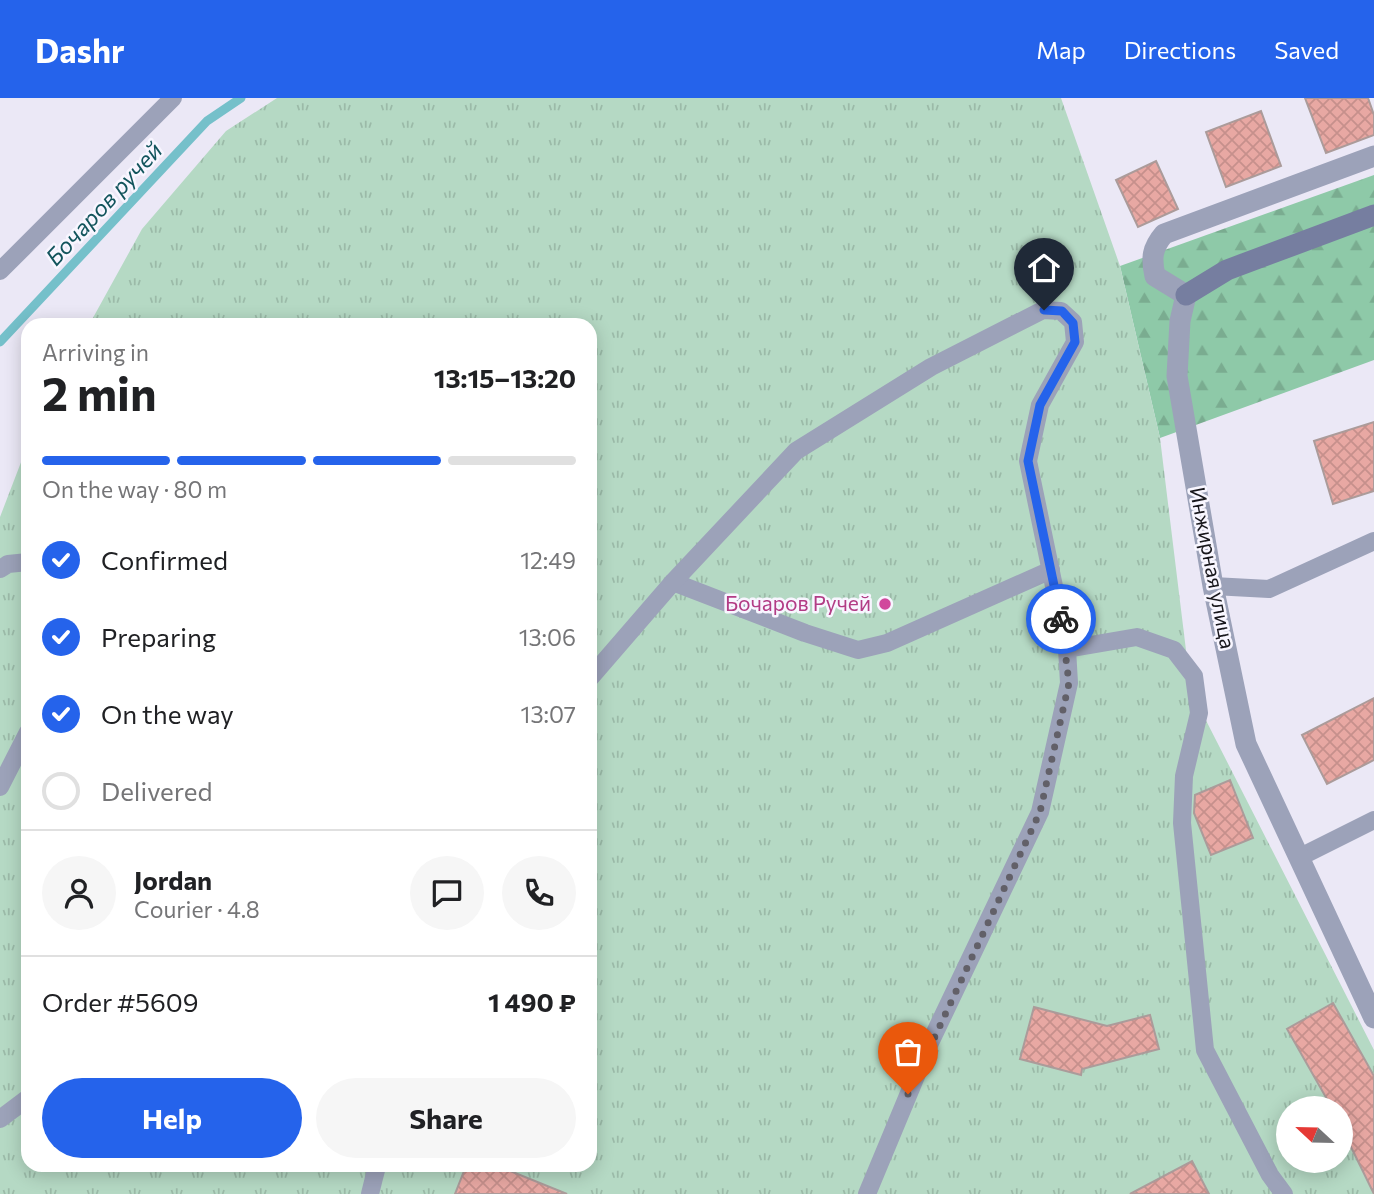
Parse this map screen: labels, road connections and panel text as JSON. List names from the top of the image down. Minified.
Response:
{"streets":{"street":["Инжирная улица"]},"water":["Бочаров ручей"],"places":["Бочаров Ручей"],"north":"left","page":{"header":"Dashr","nav":["Map","Directions","Saved"],"heading":["2 min","Arriving in","13:15–13:20"],"panel":["Jordan","Courier · 4.8","Order #5609","1 490 ₽"],"bar":"On the way · 80 m","list":[["Confirmed","12:49"],["Preparing","13:06"],["On the way","13:07"],"Delivered"],"buttons":["Help","Share"]}}
